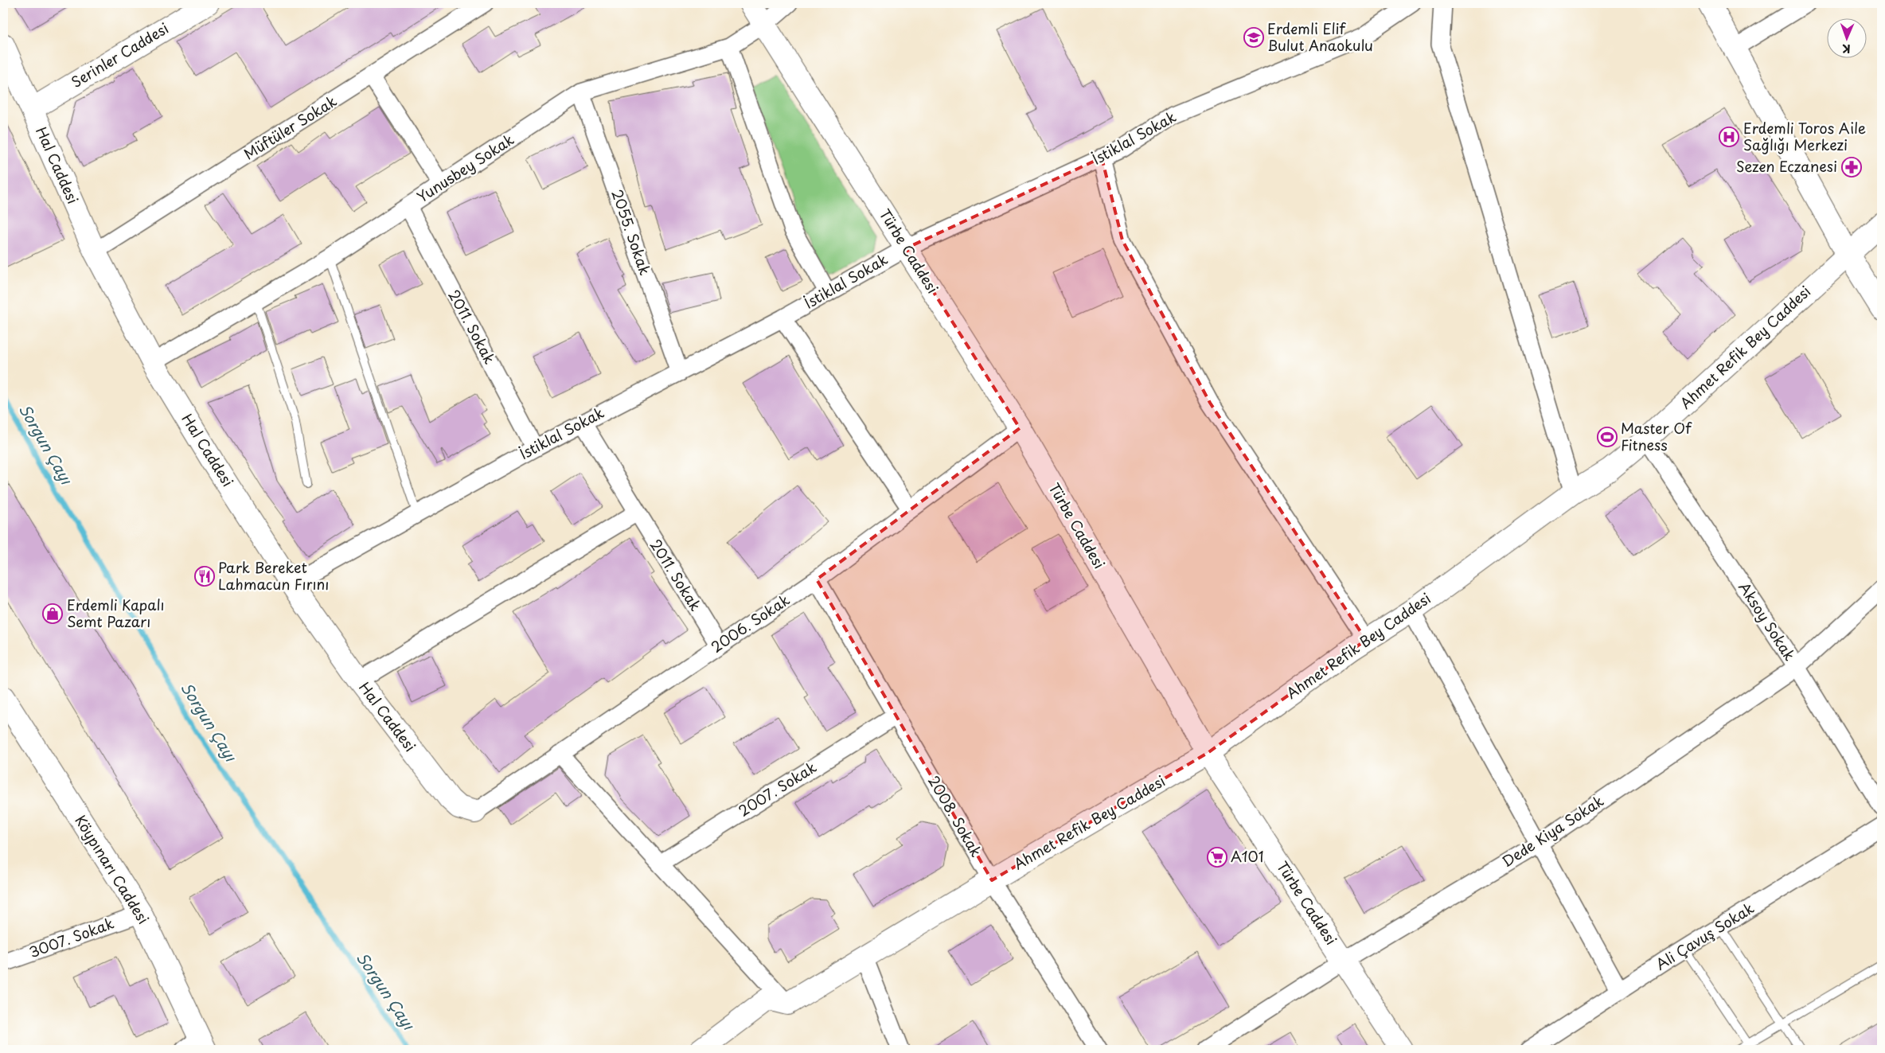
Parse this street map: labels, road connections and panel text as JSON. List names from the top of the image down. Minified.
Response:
{"streets":{"street":["Serinler Caddesi","Müftüler Sokak","İstiklal Sokak","Hal Caddesi","Yunusbey Sokak","2055. Sokak","Türbe Caddesi","2011. Sokak","Ahmet Refik Bey Caddesi","Aksoy Sokak","2006. Sokak","2007. Sokak","2008. Sokak","Dede Kiya Sokak","Köypınarı Caddesi","Ali Çavuş Sokak","3007. Sokak"]},"crossings":[["Serinler Caddesi","Hal Caddesi"],["Müftüler Sokak","Hal Caddesi"],["İstiklal Sokak","Hal Caddesi"],["İstiklal Sokak","2055. Sokak"],["İstiklal Sokak","Türbe Caddesi"],["İstiklal Sokak","2011. Sokak"],["Hal Caddesi","Yunusbey Sokak"],["Hal Caddesi","2006. Sokak"],["Yunusbey Sokak","2055. Sokak"],["Yunusbey Sokak","Türbe Caddesi"],["Yunusbey Sokak","2011. Sokak"],["Türbe Caddesi","Ahmet Refik Bey Caddesi"],["Türbe Caddesi","2006. Sokak"],["Türbe Caddesi","Dede Kiya Sokak"],["2011. Sokak","2006. Sokak"],["Ahmet Refik Bey Caddesi","Aksoy Sokak"],["Ahmet Refik Bey Caddesi","2008. Sokak"],["Aksoy Sokak","Dede Kiya Sokak"],["2006. Sokak","2008. Sokak"],["2007. Sokak","2008. Sokak"],["Köypınarı Caddesi","3007. Sokak"]],"water":["Sorgun Çayı"],"places":{"school or university":["Erdemli Elif Bulut Anaokulu"],"hospital":["Erdemli Toros Aile Sağlığı Merkezi"],"pharmacy":["Sezen Eczanesi"],"sports":["Master Of Fitness"],"restaurant":["Park Bereket Lahmacun Fırını"],"shop":["Erdemli Kapalı Semt Pazarı"],"supermarket":["A101"]},"north":"bottom"}
